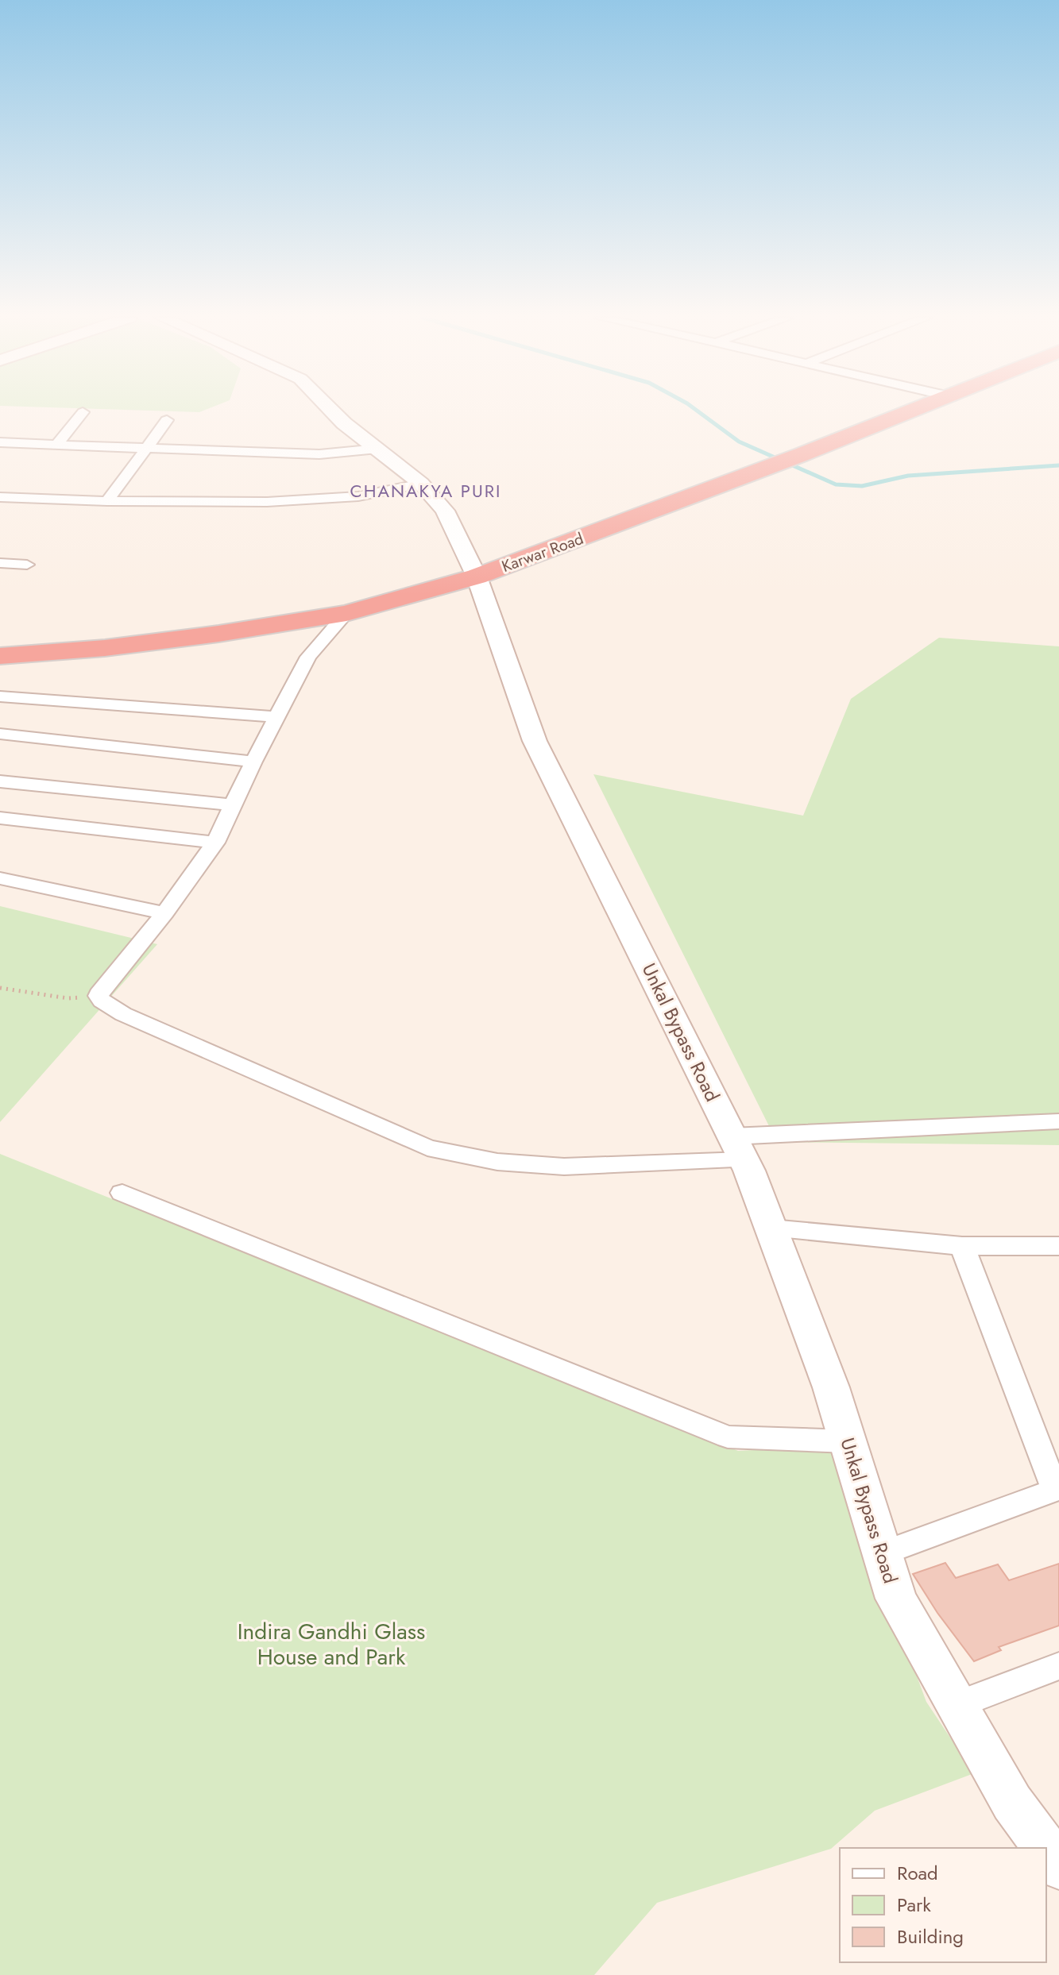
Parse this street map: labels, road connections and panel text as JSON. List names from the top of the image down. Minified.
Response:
{"streets":{"highway":["Karwar Road"],"main road":["Unkal Bypass Road"]},"crossings":[["Karwar Road","Unkal Bypass Road"]],"districts":["CHANAKYA PURI"],"parks":["Indira Gandhi Glass House and Park"],"legend":["Road","Park","Building"]}
